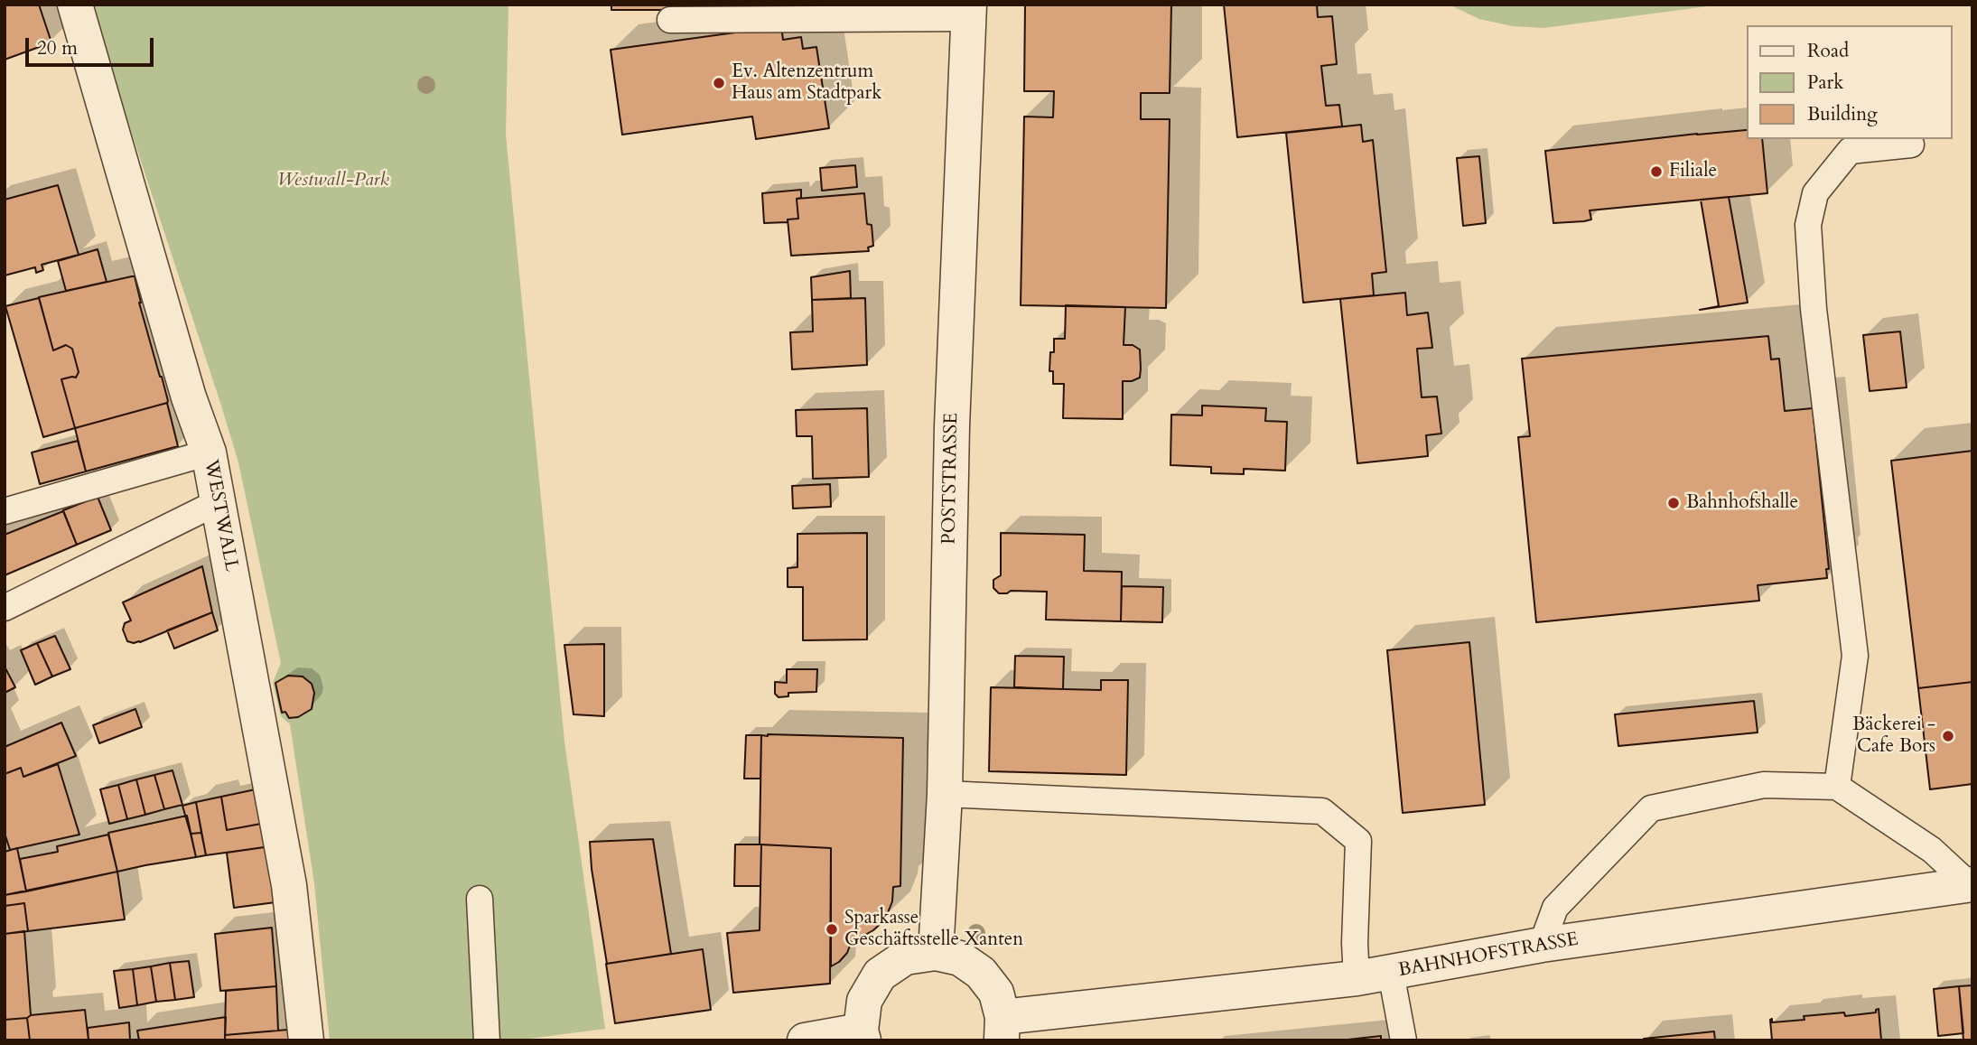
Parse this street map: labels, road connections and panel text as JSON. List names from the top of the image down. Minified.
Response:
{"streets":{"street":["POSTSTRASSE","WESTWALL","BAHNHOFSTRASSE"]},"parks":["Westwall-Park"],"places":["Ev. Altenzentrum Haus am Stadtpark","Filiale","Bahnhofshalle","Bäckerei - Cafe Bors","Sparkasse Geschäftsstelle Xanten"],"legend":["Road","Park","Building"],"scale_bar":"20 m"}
